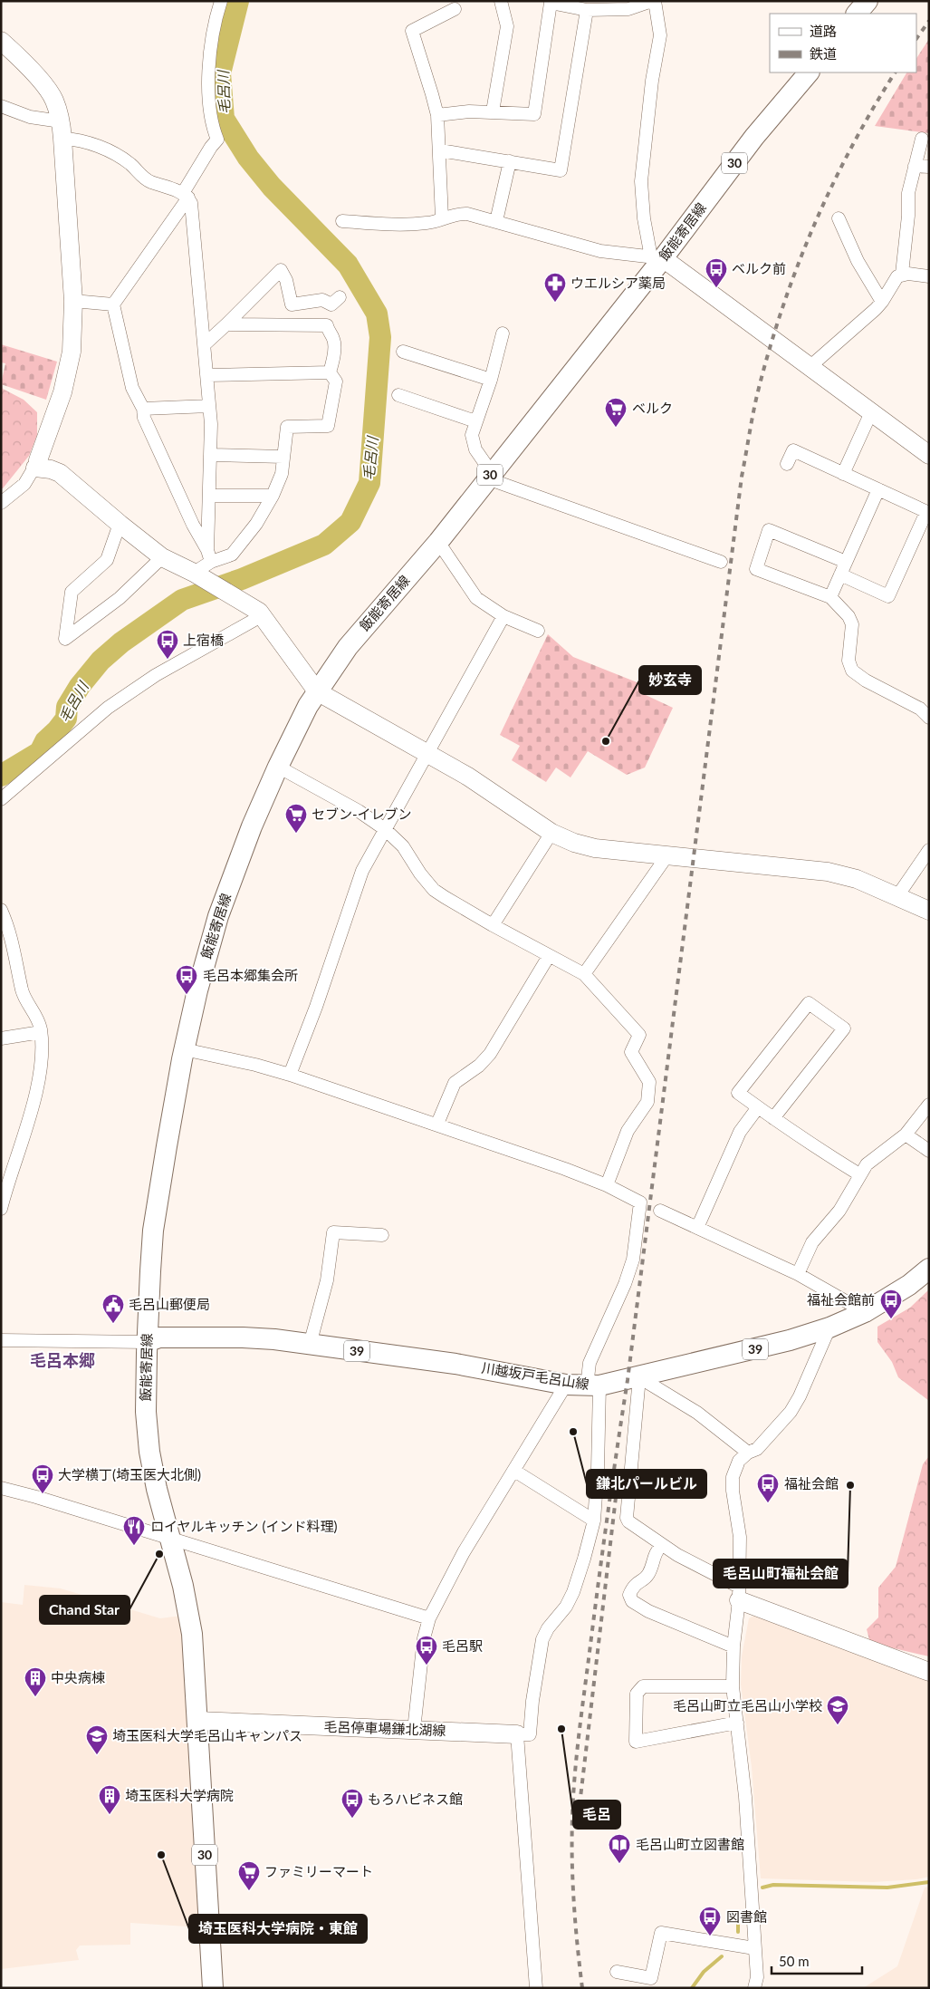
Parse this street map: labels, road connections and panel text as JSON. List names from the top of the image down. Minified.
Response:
{"streets":{"main road":["30","飯能寄居線","39","川越坂戸毛呂山線"],"street":["毛呂停車場鎌北湖線"]},"crossings":[["飯能寄居線","川越坂戸毛呂山線"],["飯能寄居線","毛呂停車場鎌北湖線"]],"districts":["毛呂本郷"],"water":["毛呂川"],"places":{"bus stop":["ベルク前","上宿橋","毛呂本郷集会所","福祉会館前","大学横丁(埼玉医大北側)","福祉会館","毛呂駅","もろハピネス館","図書館"],"pharmacy":["ウエルシア薬局"],"supermarket":["ベルク","セブン-イレブン","ファミリーマート"],"other":["妙玄寺","鎌北パールビル","毛呂山町福祉会館","Chand Star","毛呂","埼玉医科大学病院・東館"],"public building":["毛呂山郵便局"],"restaurant":["ロイヤルキッチン (インド料理)"],"building":["中央病棟","埼玉医科大学病院"],"school or university":["毛呂山町立毛呂山小学校","埼玉医科大学毛呂山キャンパス"],"library":["毛呂山町立図書館"]},"legend":["道路","鉄道"],"scale_bar":"50 m"}
